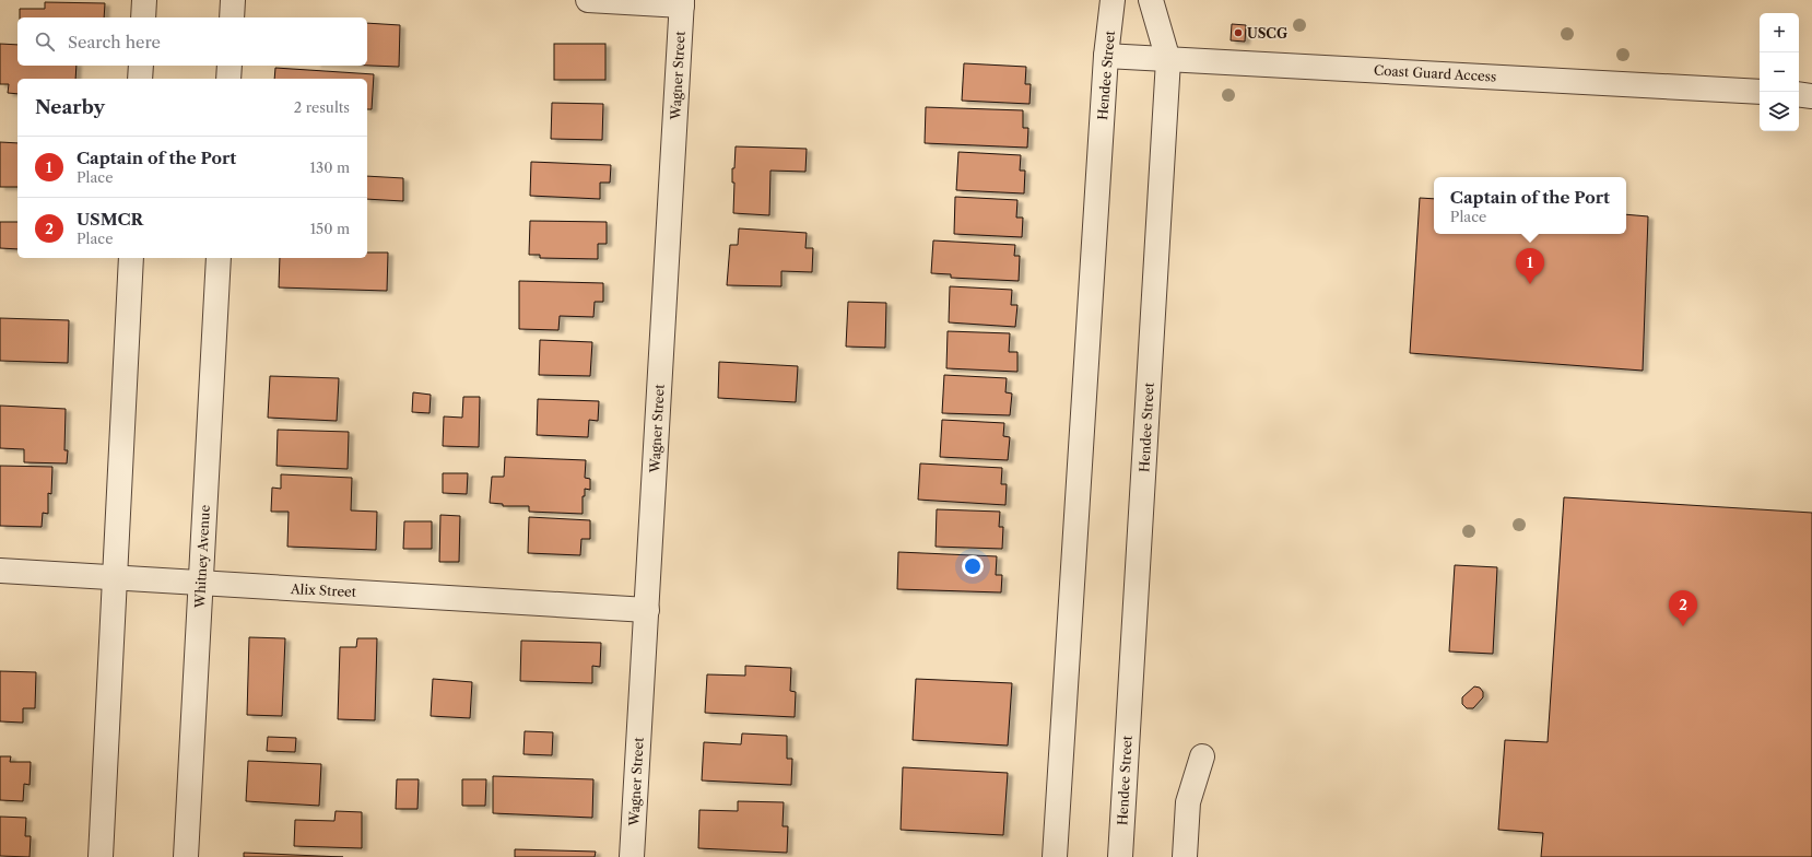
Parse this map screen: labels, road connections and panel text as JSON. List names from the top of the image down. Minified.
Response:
{"streets":{"street":["Coast Guard Access","Wagner Street","Hendee Street","Whitney Avenue","Alix Street"]},"crossings":[["Coast Guard Access","Hendee Street"],["Wagner Street","Alix Street"],["Whitney Avenue","Alix Street"]],"places":["USCG"],"page":{"map_buttons":["+","−"],"search":"Search here","heading":["Nearby","2 results"],"list":[{"mark":"1","name":"Captain of the Port","note":"Place","value":"130 m"},{"mark":"2","name":"USMCR","note":"Place","value":"150 m"}],"popup":["Captain of the Port","Place"],"pins":["1","2"]}}
